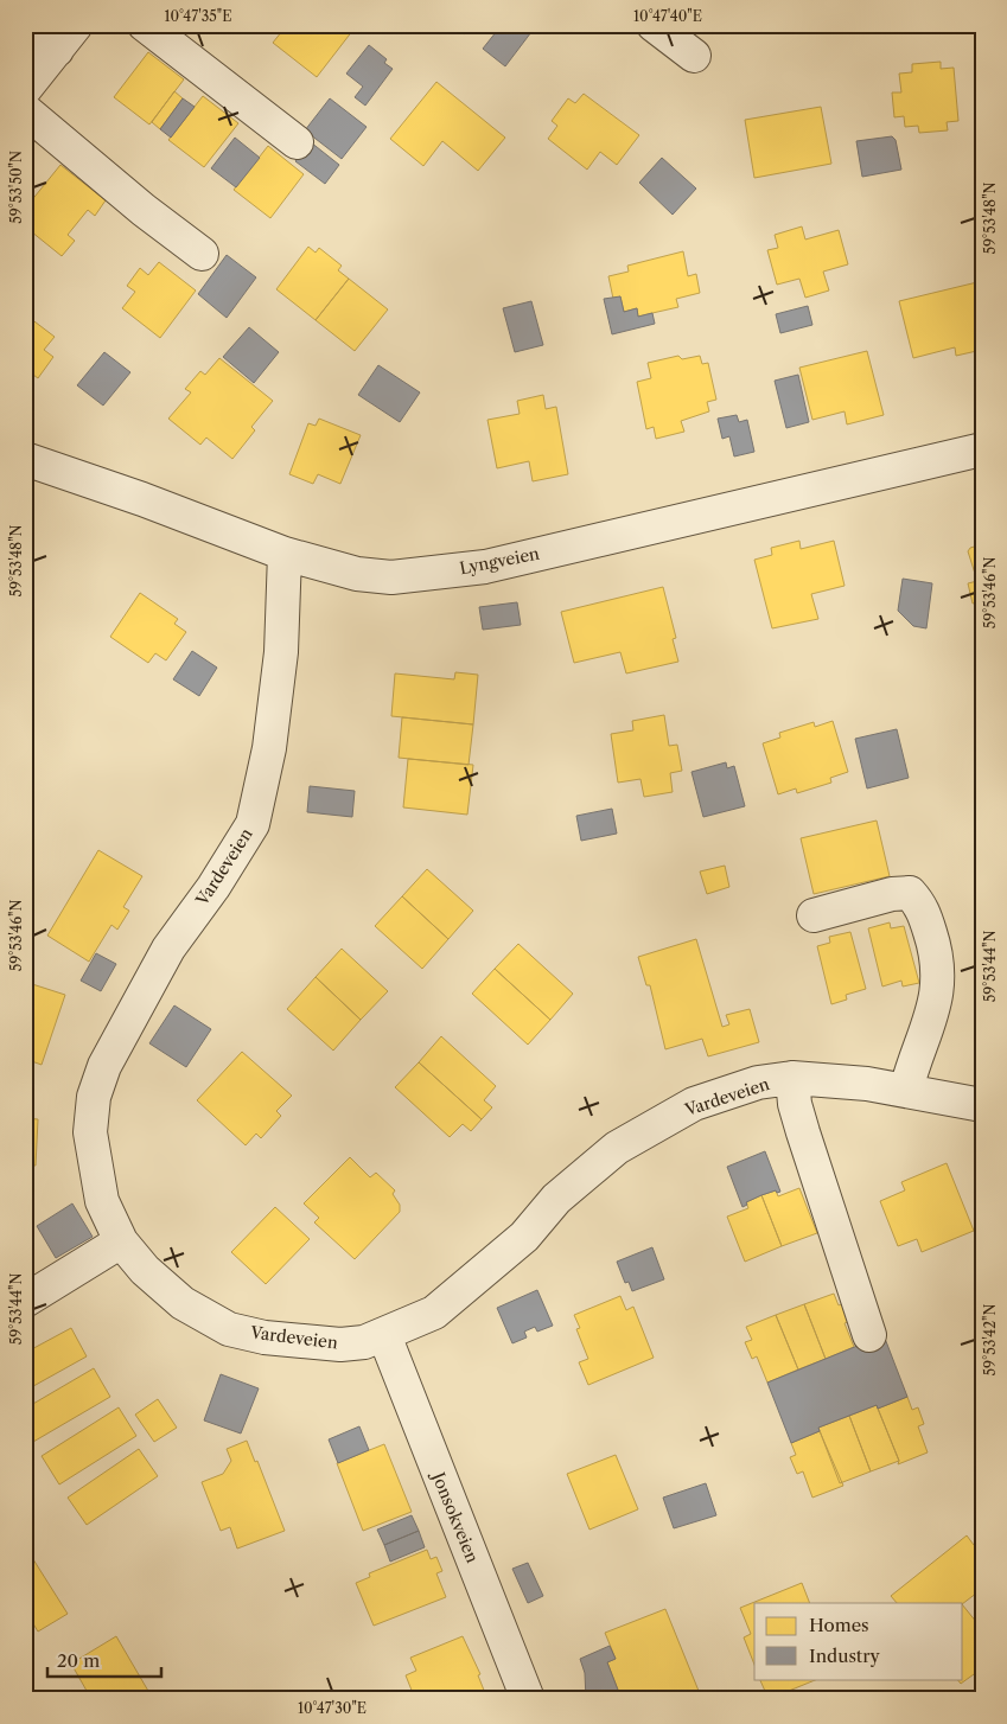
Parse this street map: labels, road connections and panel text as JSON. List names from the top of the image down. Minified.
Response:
{"streets":{"street":["Lyngveien","Vardeveien","Jonsokveien"]},"crossings":[["Lyngveien","Vardeveien"],["Vardeveien","Jonsokveien"]],"legend":["Homes","Industry"],"scale_bar":"20 m","coordinates":["10°47'35\"E","10°47'40\"E","59°53'50\"N","59°53'48\"N","59°53'46\"N","59°53'44\"N","59°53'42\"N","10°47'30\"E"]}
